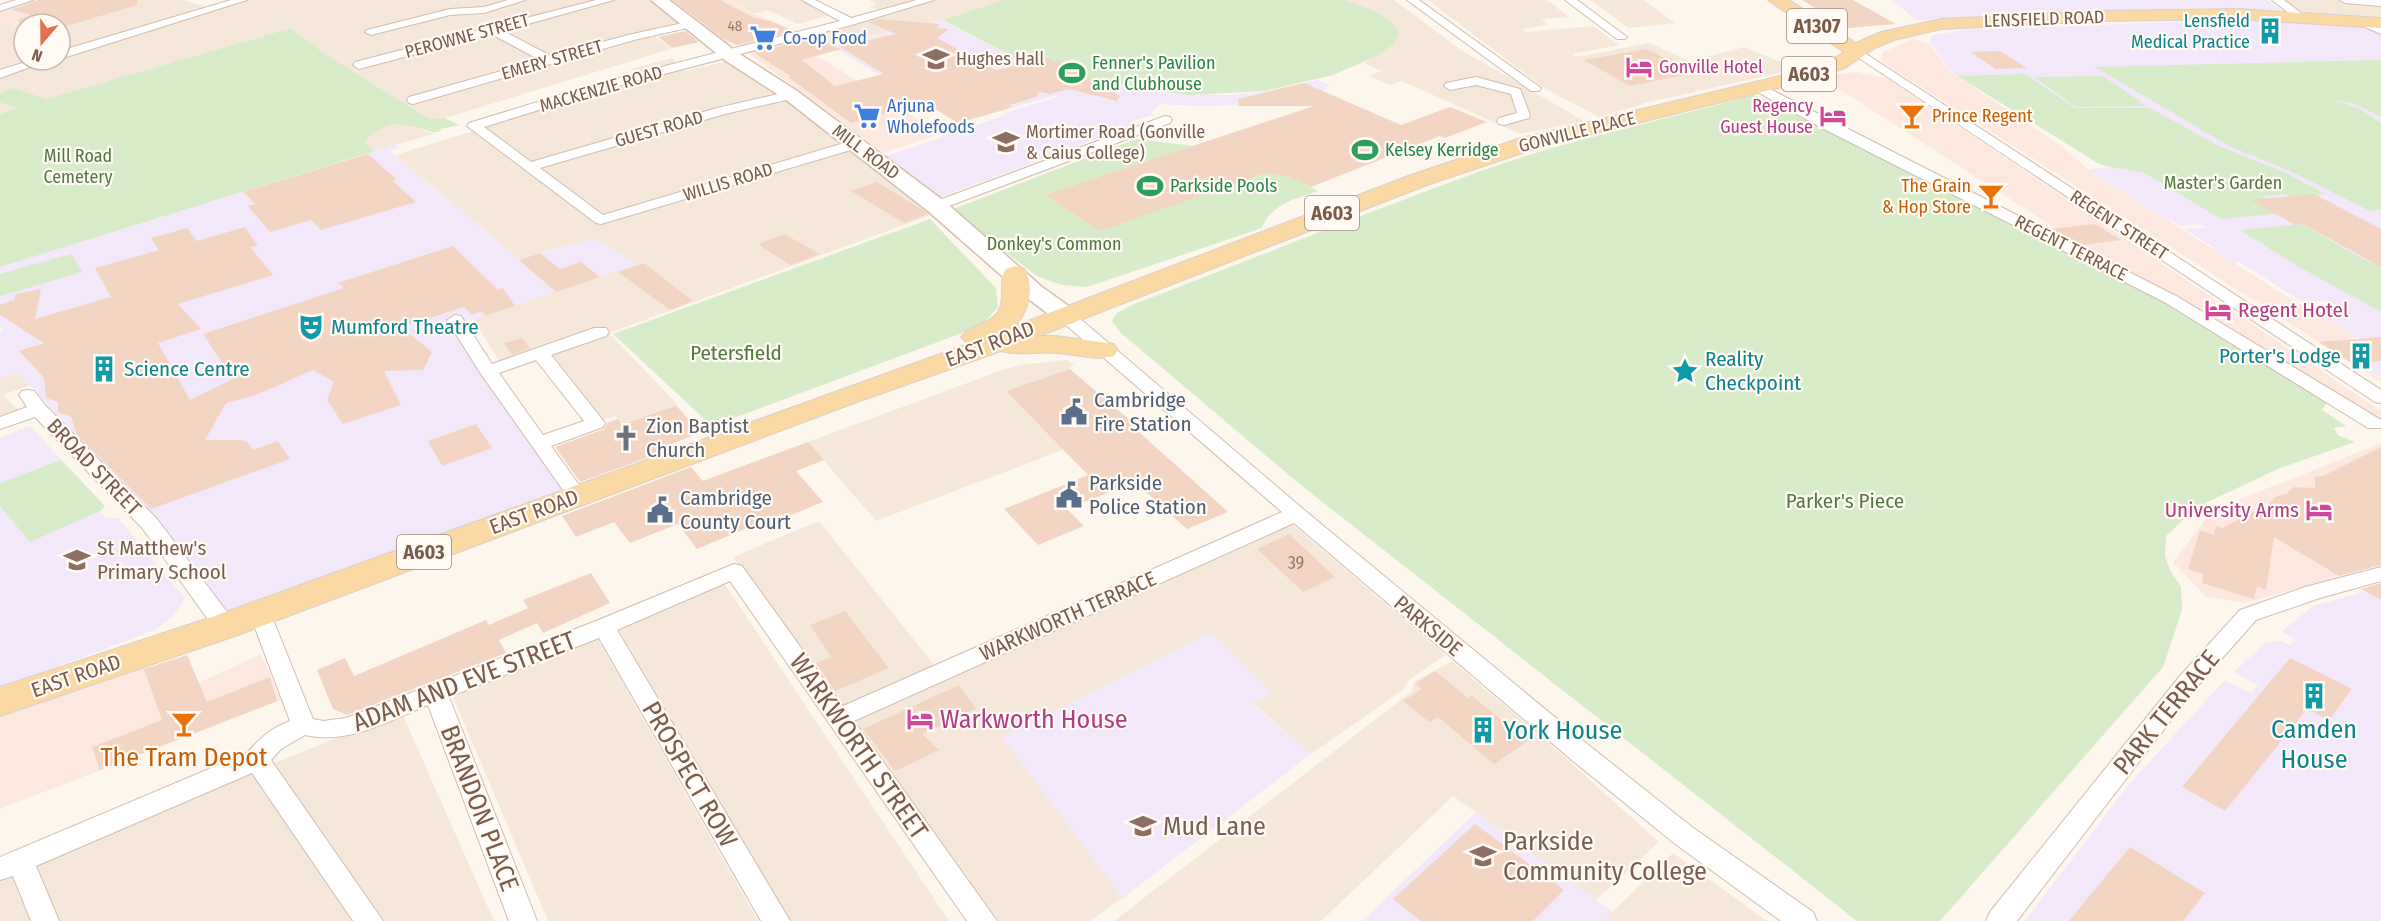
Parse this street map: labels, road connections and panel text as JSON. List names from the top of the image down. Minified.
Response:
{"streets":{"main road":["LENSFIELD ROAD","A1307","A603","GONVILLE PLACE","EAST ROAD"],"street":["PEROWNE STREET","EMERY STREET","MACKENZIE ROAD","GUEST ROAD","MILL ROAD","WILLIS ROAD","REGENT STREET","REGENT TERRACE","BROAD STREET","WARKWORTH TERRACE","PARKSIDE","ADAM AND EVE STREET","PARK TERRACE","WARKWORTH STREET","PROSPECT ROW","BRANDON PLACE"]},"crossings":[["LENSFIELD ROAD","A1307"],["LENSFIELD ROAD","GONVILLE PLACE"],["LENSFIELD ROAD","REGENT STREET"],["A1307","GONVILLE PLACE"],["A1307","REGENT STREET"],["EMERY STREET","MILL ROAD"],["MACKENZIE ROAD","GUEST ROAD"],["MACKENZIE ROAD","MILL ROAD"],["MACKENZIE ROAD","WILLIS ROAD"],["GUEST ROAD","MILL ROAD"],["GUEST ROAD","WILLIS ROAD"],["GONVILLE PLACE","MILL ROAD"],["GONVILLE PLACE","REGENT STREET"],["GONVILLE PLACE","REGENT TERRACE"],["GONVILLE PLACE","EAST ROAD"],["GONVILLE PLACE","PARKSIDE"],["MILL ROAD","WILLIS ROAD"],["MILL ROAD","EAST ROAD"],["MILL ROAD","PARKSIDE"],["EAST ROAD","BROAD STREET"],["EAST ROAD","PARKSIDE"],["WARKWORTH TERRACE","PARKSIDE"],["WARKWORTH TERRACE","WARKWORTH STREET"],["ADAM AND EVE STREET","WARKWORTH STREET"],["ADAM AND EVE STREET","PROSPECT ROW"],["ADAM AND EVE STREET","BRANDON PLACE"]],"parks":["Mill Road Cemetery","Master's Garden","Donkey's Common","Petersfield","Parker's Piece"],"places":{"building":["Lensfield Medical Practice","Porter's Lodge","Science Centre","Camden House","York House"],"supermarket":["Co-op Food","Arjuna Wholefoods"],"school or university":["Hughes Hall","Mortimer Road (Gonville & Caius College)","St Matthew's Primary School","Mud Lane","Parkside Community College"],"hotel":["Gonville Hotel","Regency Guest House","Regent Hotel","University Arms","Warkworth House"],"sports":["Fenner's Pavilion and Clubhouse","Kelsey Kerridge","Parkside Pools"],"bar":["Prince Regent","The Grain & Hop Store","The Tram Depot"],"theatre":["Mumford Theatre"],"place":["Reality Checkpoint"],"public building":["Cambridge Fire Station","Parkside Police Station","Cambridge County Court"],"church":["Zion Baptist Church"]},"house_numbers":["48","39"],"north":"bottom"}
